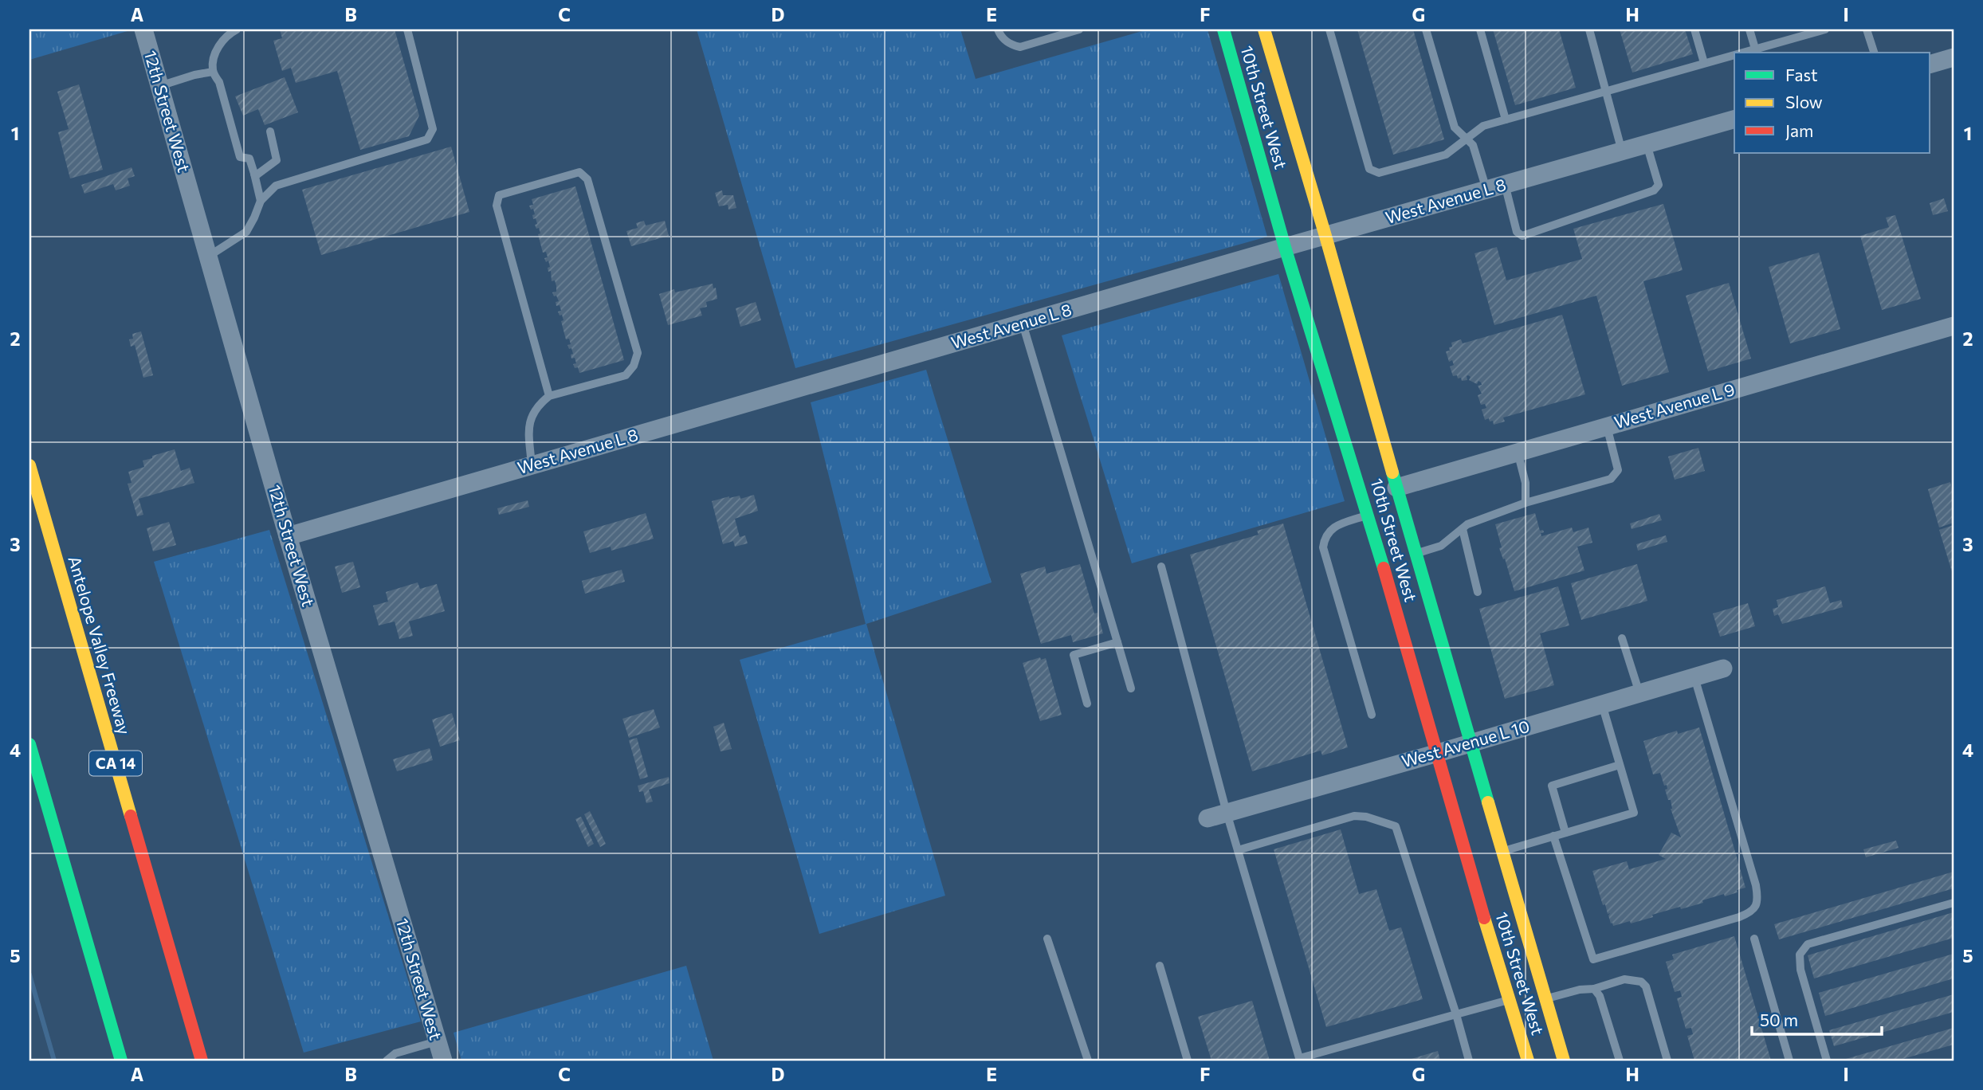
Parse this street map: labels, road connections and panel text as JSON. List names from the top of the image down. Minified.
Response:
{"streets":{"main road":["10th Street West","Antelope Valley Freeway","CA 14"],"street":["12th Street West","West Avenue L 8","West Avenue L 9","West Avenue L 10"]},"crossings":[["10th Street West","West Avenue L 8"],["10th Street West","West Avenue L 9"],["10th Street West","West Avenue L 10"],["12th Street West","West Avenue L 8"]],"legend":["Fast","Slow","Jam"],"scale_bar":"50 m","grid":{"columns":["A","B","C","D","E","F","G","H","I"],"rows":["1","2","3","4","5"]}}
